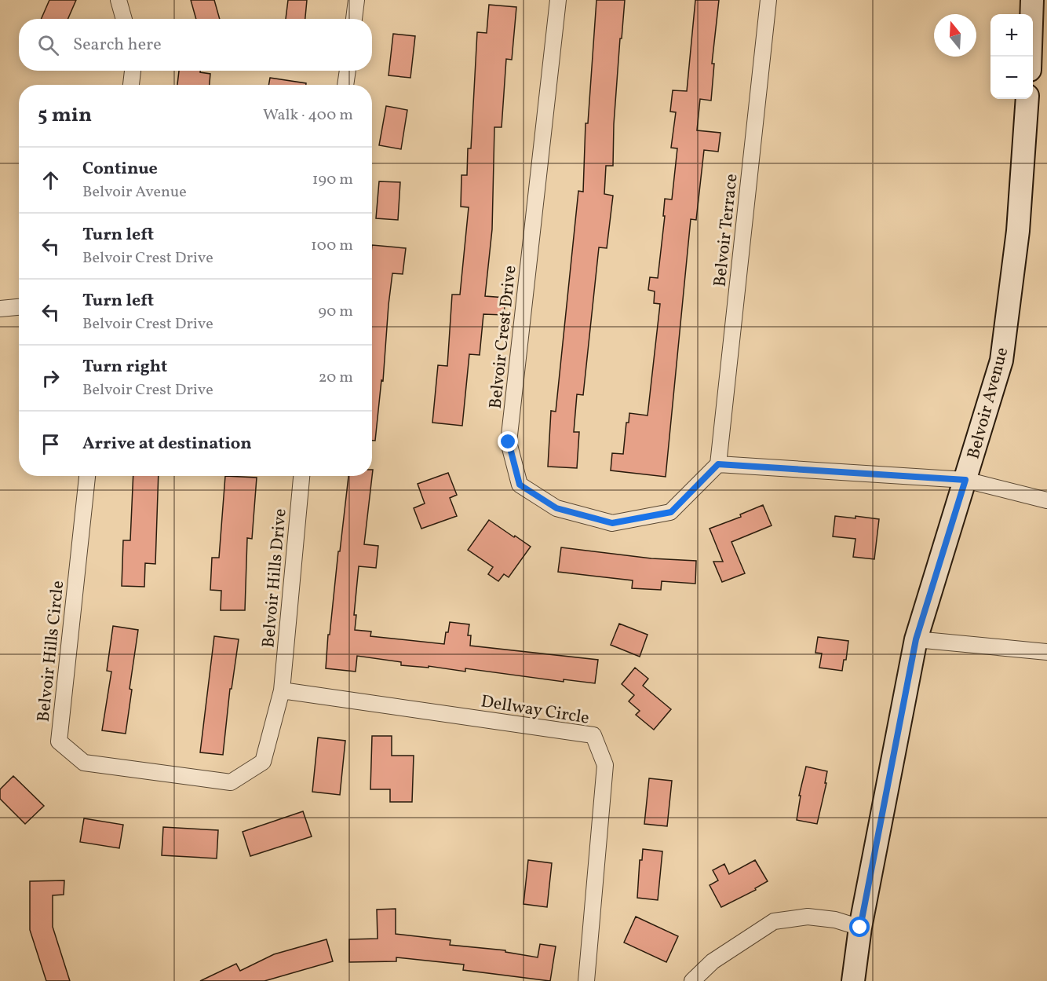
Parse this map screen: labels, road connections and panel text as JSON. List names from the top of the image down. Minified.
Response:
{"streets":{"street":["Belvoir Terrace","Belvoir Crest Drive","Belvoir Avenue","Belvoir Hills Drive","Belvoir Hills Circle","Dellway Circle"]},"crossings":[["Belvoir Terrace","Belvoir Crest Drive"],["Belvoir Hills Drive","Belvoir Hills Circle"],["Belvoir Hills Drive","Dellway Circle"],["Belvoir Hills Circle","Dellway Circle"]],"north":"top","page":{"map_buttons":["+","−"],"search":"Search here","heading":["5 min","Walk · 400 m"],"list":[["Continue","Belvoir Avenue","190 m"],["Turn left","Belvoir Crest Drive","100 m"],["Turn left","Belvoir Crest Drive","90 m"],["Turn right","Belvoir Crest Drive","20 m"],"Arrive at destination"]}}
